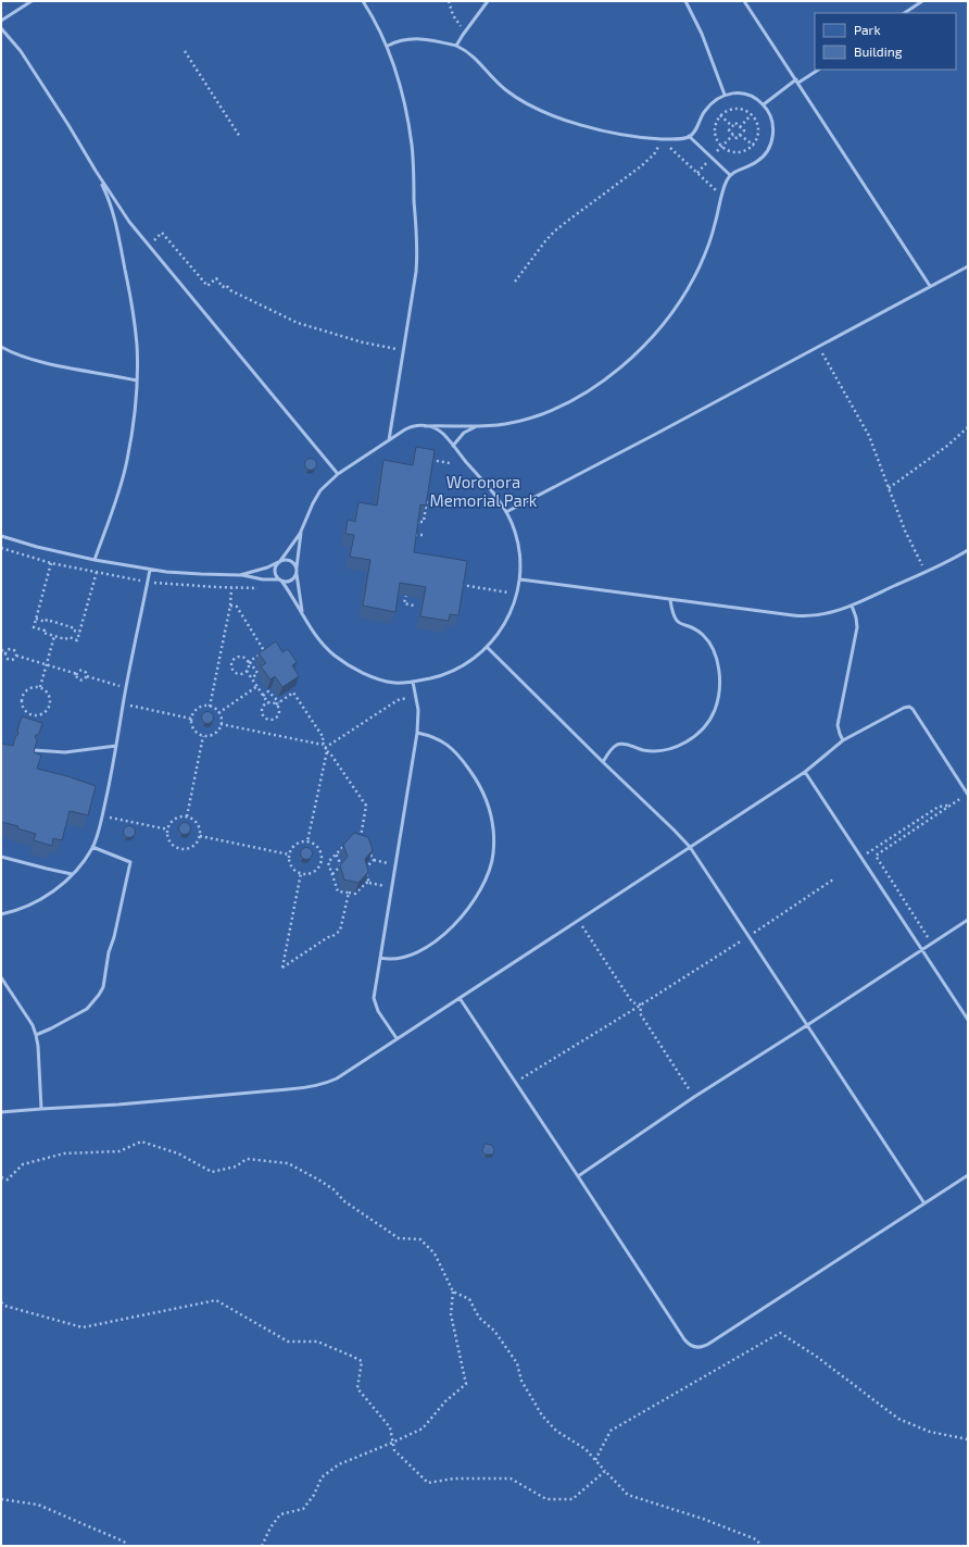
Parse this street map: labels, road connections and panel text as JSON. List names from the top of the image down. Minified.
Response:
{"parks":["Woronora Memorial Park"],"legend":["Park","Building"]}
